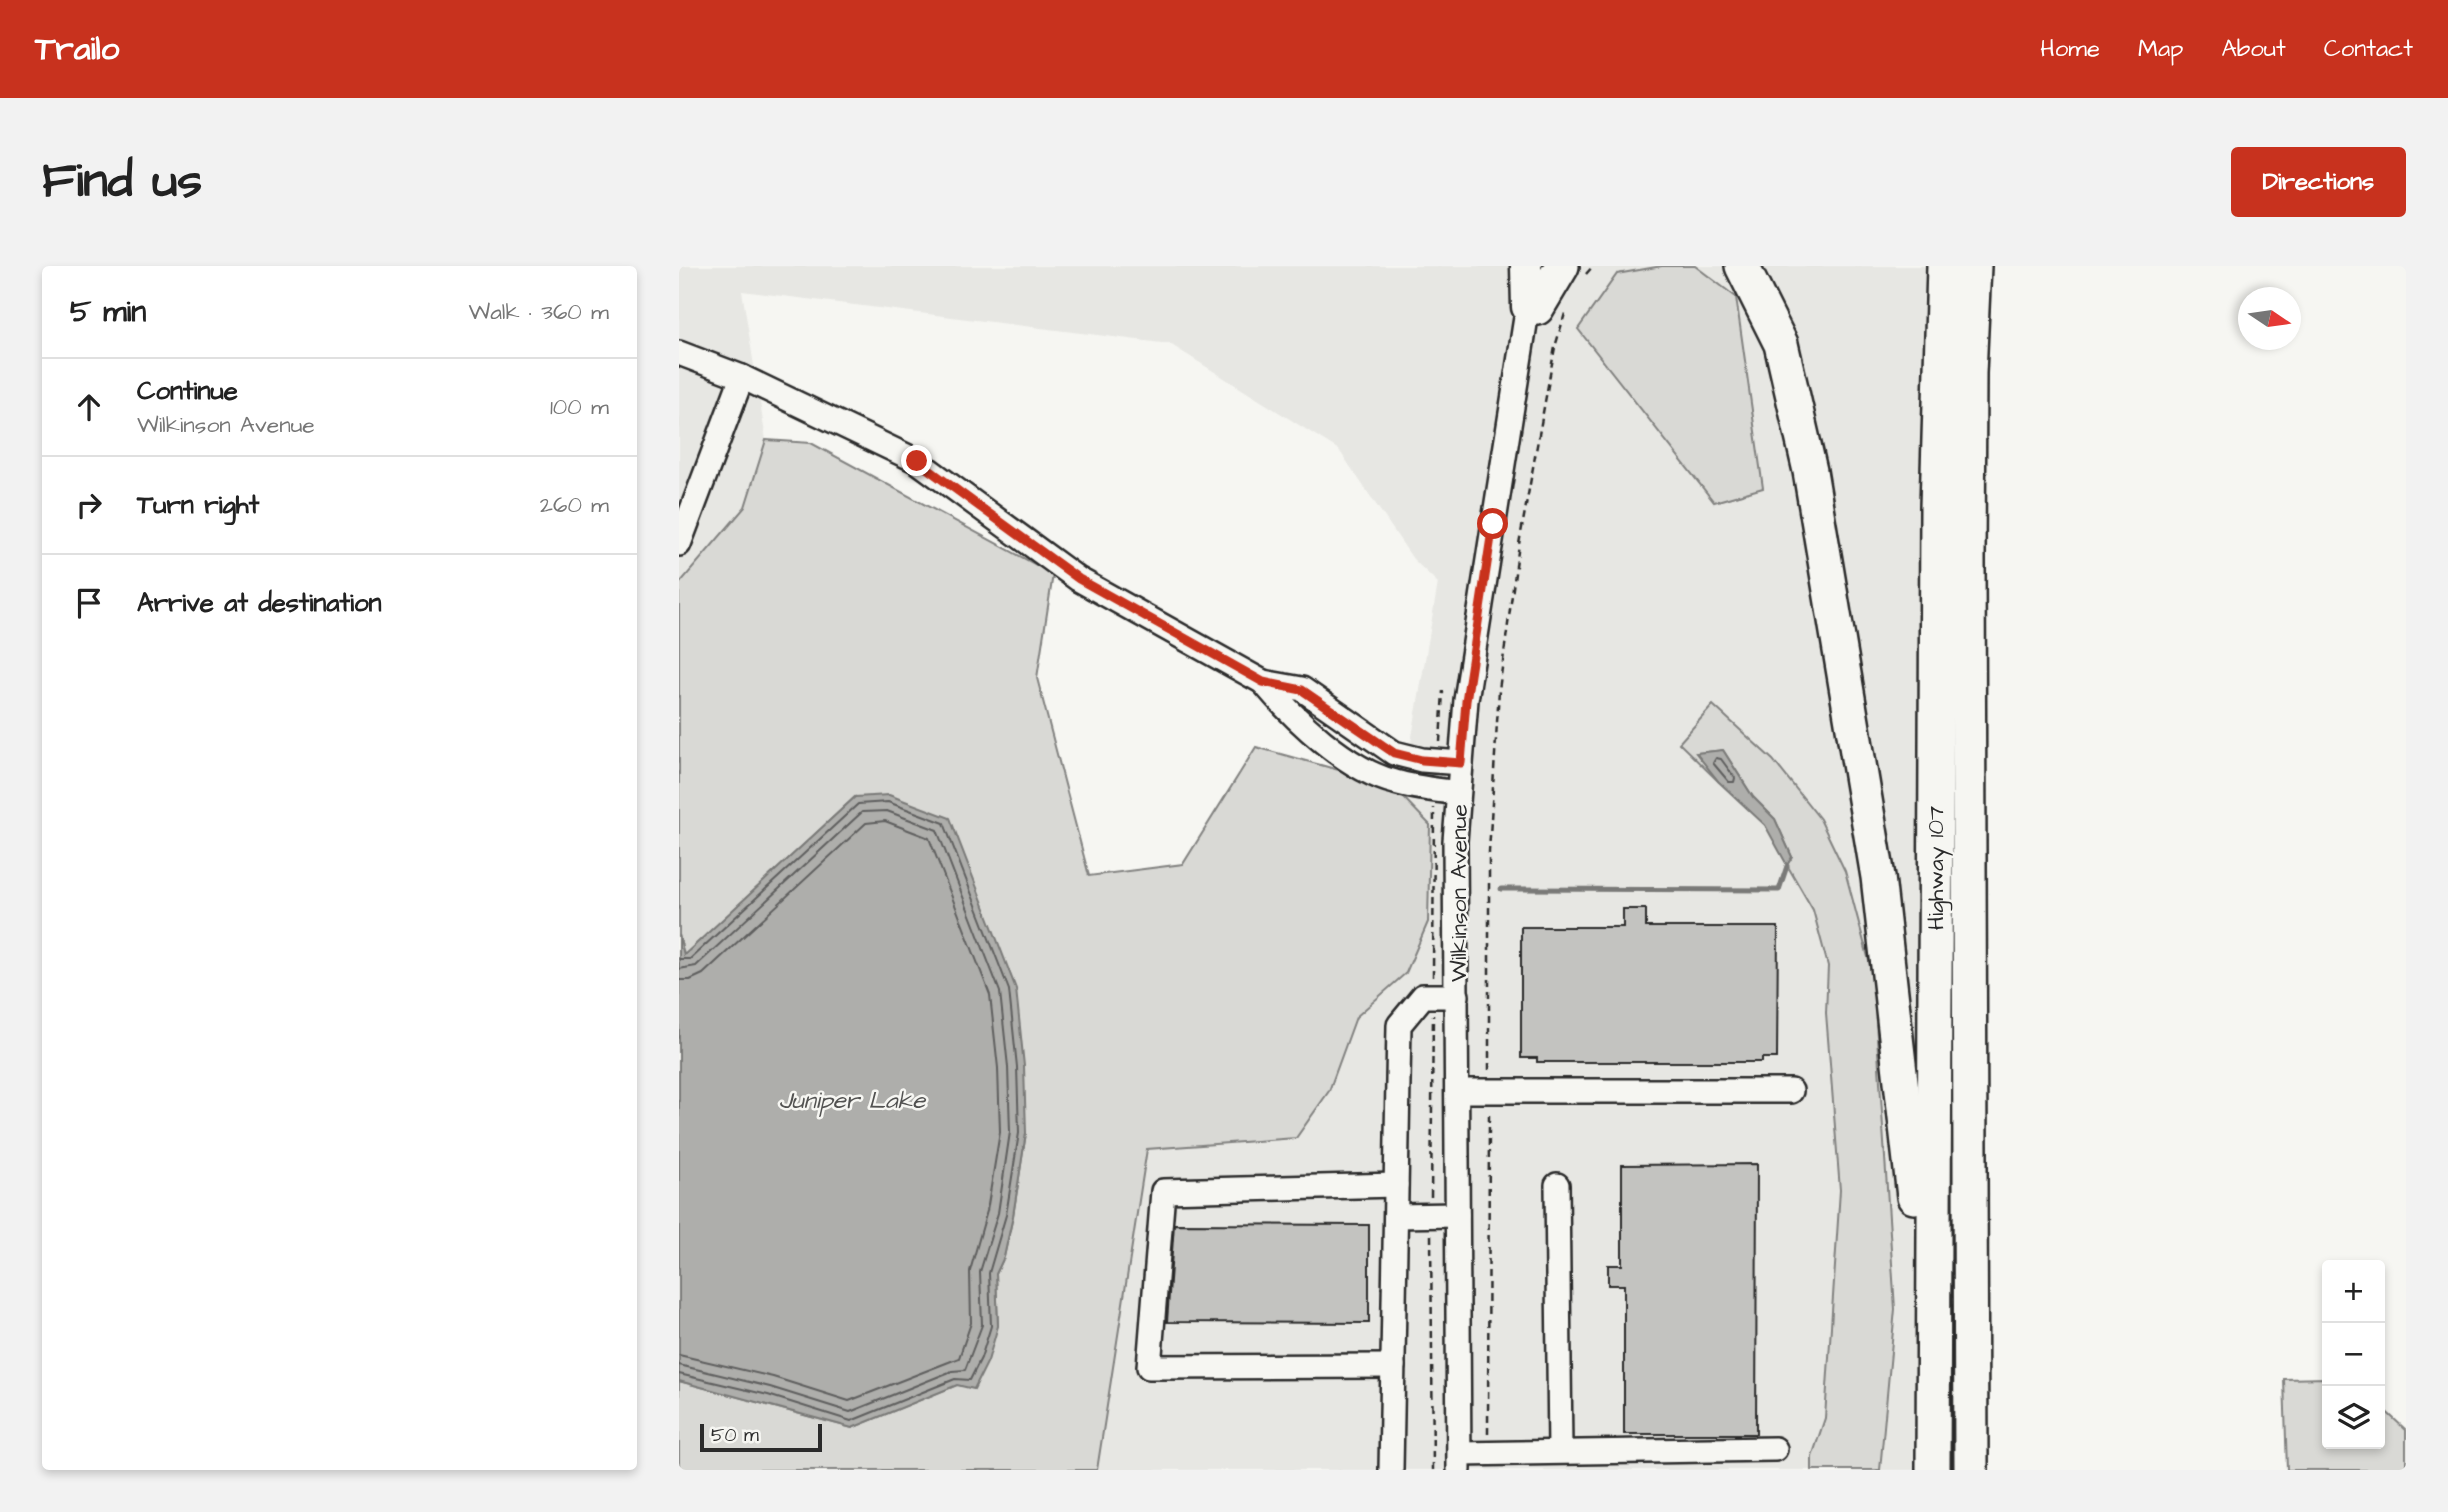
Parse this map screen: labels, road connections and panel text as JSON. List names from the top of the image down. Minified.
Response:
{"streets":{"highway":["Highway 107"],"street":["Wilkinson Avenue"]},"water":["Juniper Lake"],"scale_bar":"50 m","north":"right","page":{"header":"Trailo","nav":["Home","Map","About","Contact"],"buttons":"Directions","title":"Find us","heading":["5 min","Walk · 360 m"],"list":[["Continue","Wilkinson Avenue","100 m"],["Turn right","260 m"],"Arrive at destination"],"map_buttons":["+","−"],"scale":"50 m"}}
